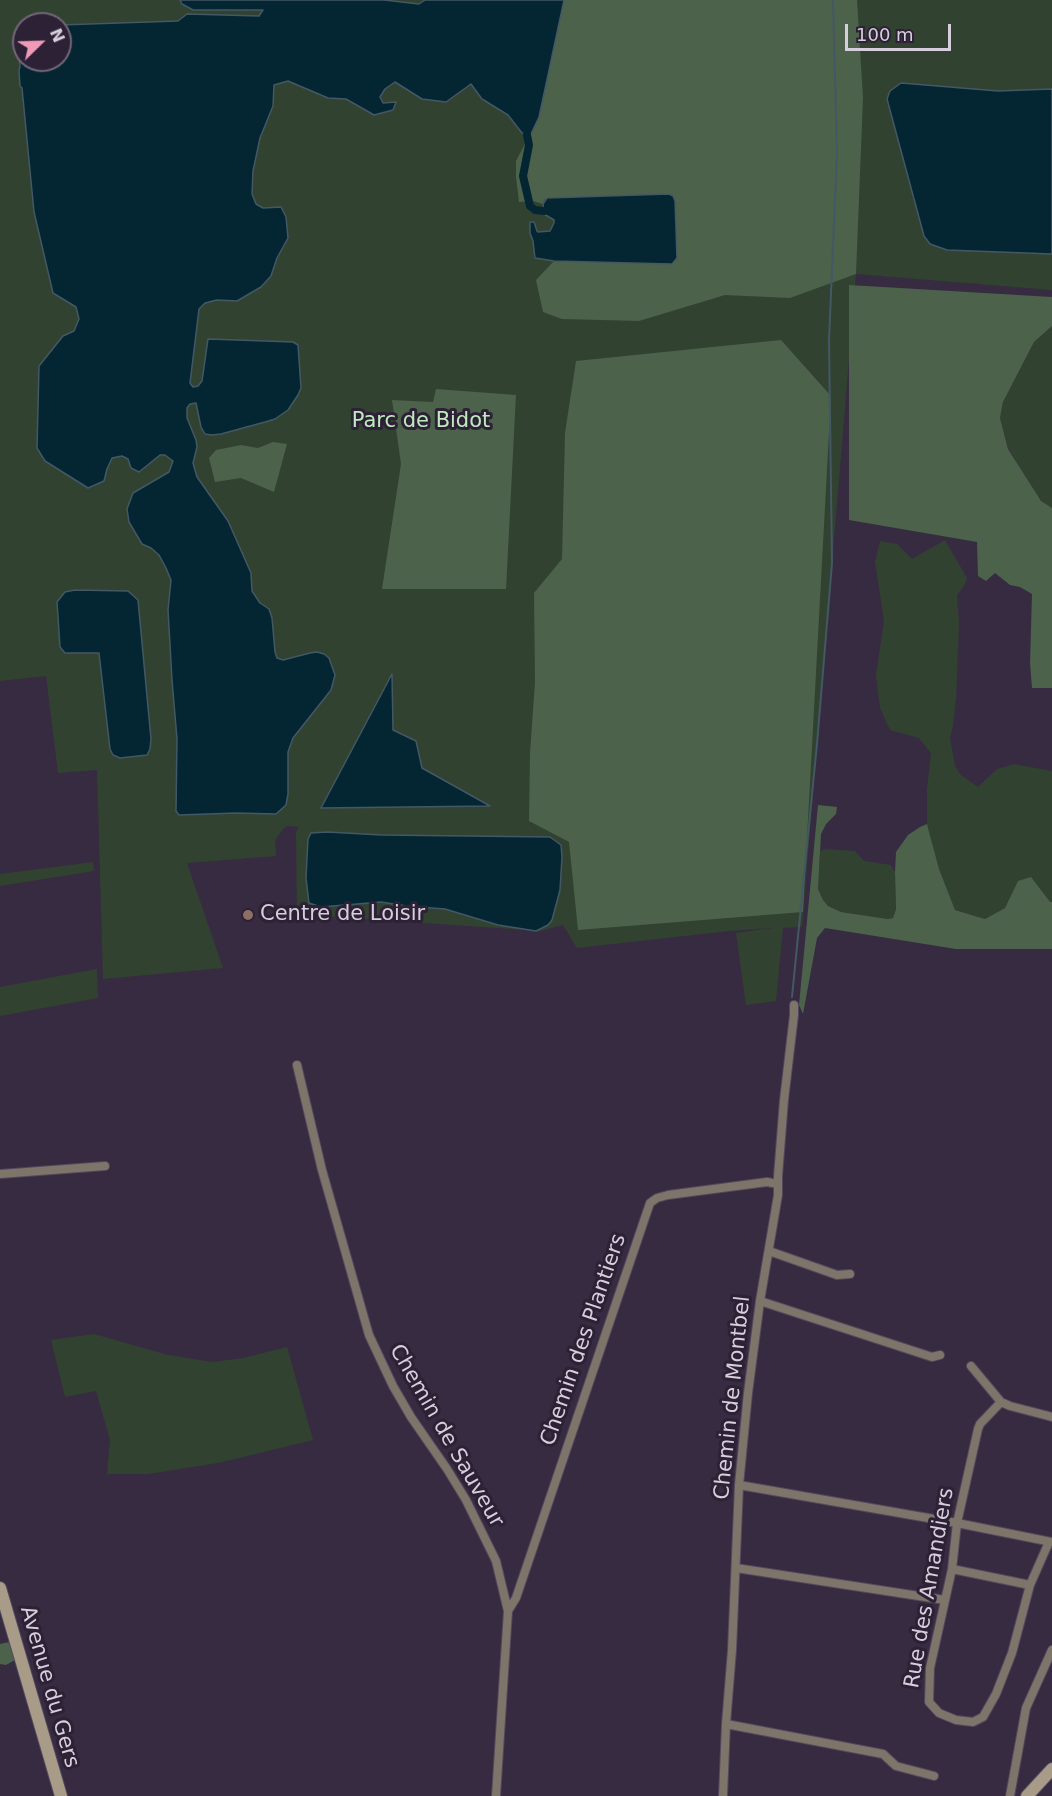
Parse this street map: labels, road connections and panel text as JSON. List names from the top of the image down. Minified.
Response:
{"streets":{"main road":["Avenue du Gers"],"street":["Chemin des Plantiers","Chemin de Montbel","Chemin de Sauveur","Rue des Amandiers"]},"crossings":[["Chemin des Plantiers","Chemin de Montbel"],["Chemin des Plantiers","Chemin de Sauveur"]],"parks":["Parc de Bidot"],"places":["Centre de Loisir"],"scale_bar":"100 m","north":"top right"}
